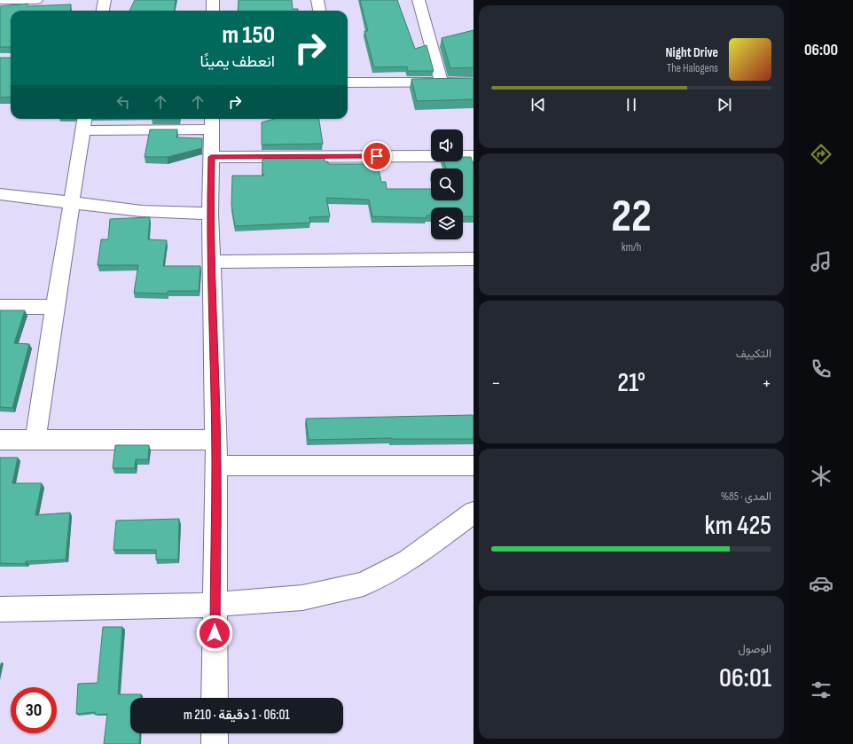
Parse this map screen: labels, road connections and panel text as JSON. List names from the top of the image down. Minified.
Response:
{"page":{"tabs":"06:00","turn":["150 m","انعطف يمينًا"],"song":["Night Drive","The Halogens"],"tile":[["22","km/h"],"التكييف",["المدى · 85%","425 km"],["الوصول","06:01"]],"heat":["−","21°","+"],"limit":"30","trip":"06:01 · 1 دقيقة · 210 m"}}
